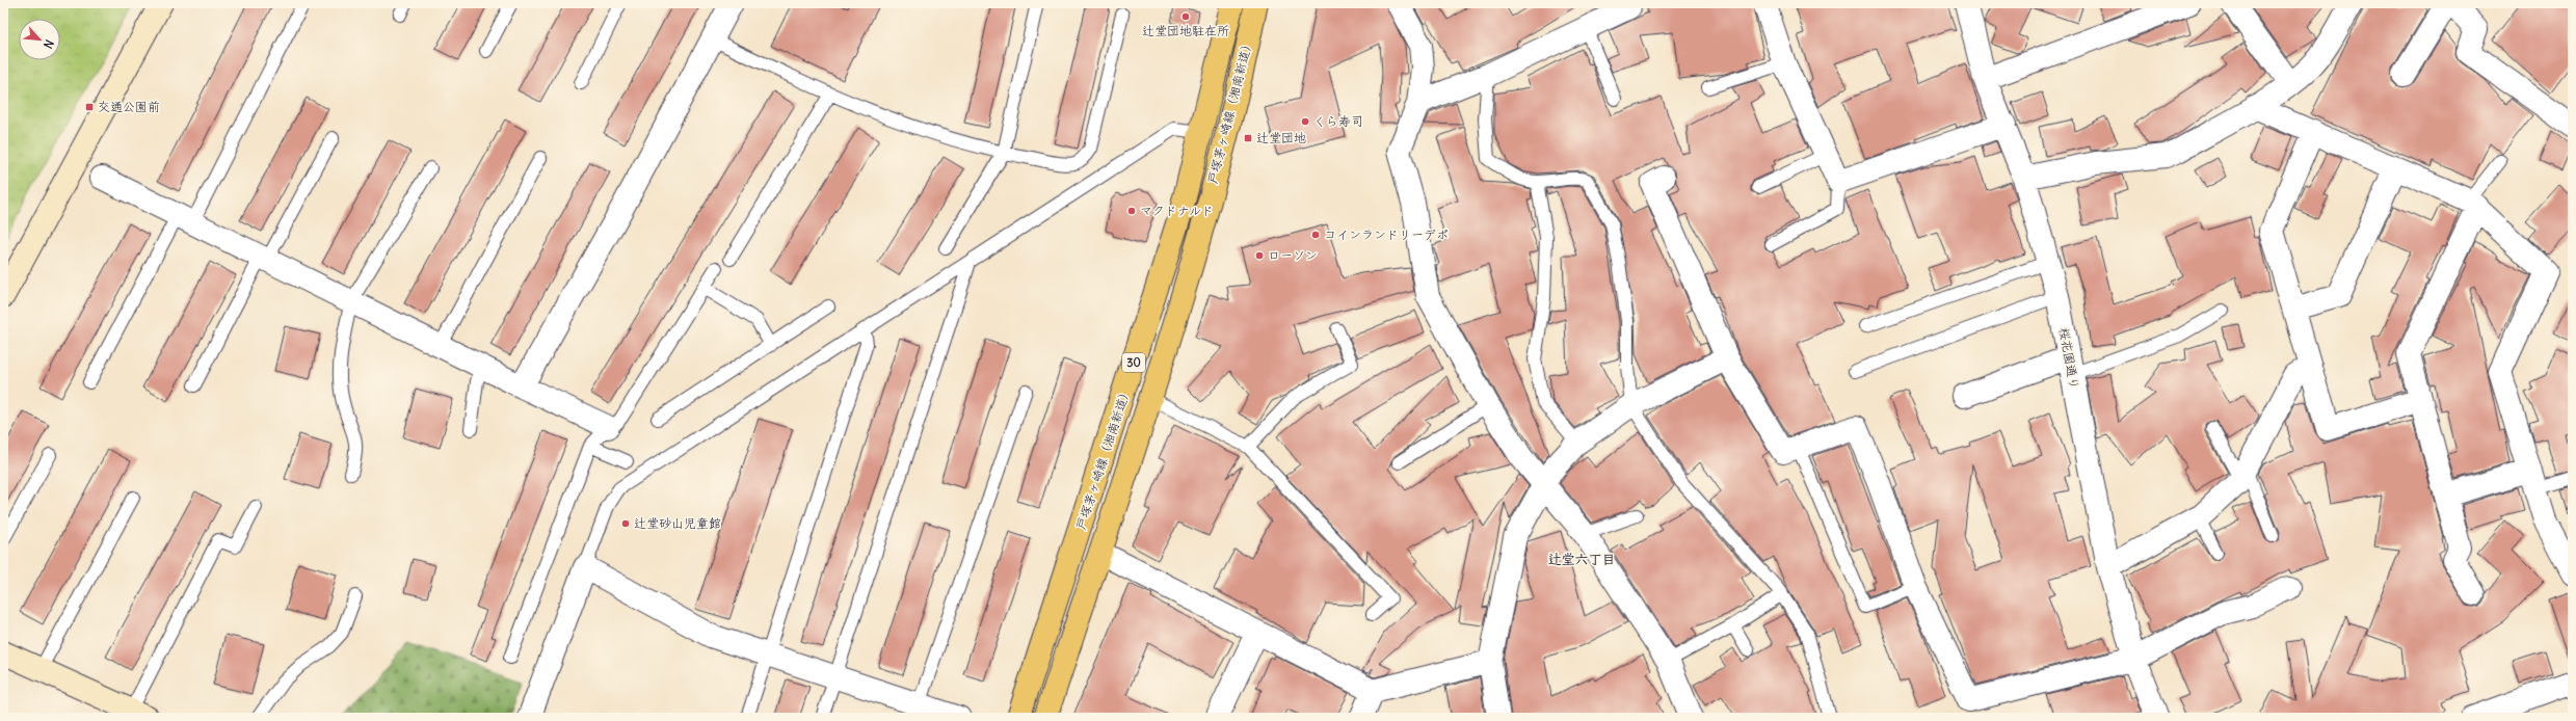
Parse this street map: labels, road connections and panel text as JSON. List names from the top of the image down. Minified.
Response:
{"streets":{"main road":["戸塚茅ヶ崎線（湘南新道）","30"],"street":["桜花園通り"]},"districts":["辻堂六丁目"],"places":{"other":["辻堂団地駐在所","くら寿司","マクドナルド","コインランドリーデポ","ローソン","辻堂砂山児童館"],"transit":["交通公園前","辻堂団地"]},"north":"bottom right"}
